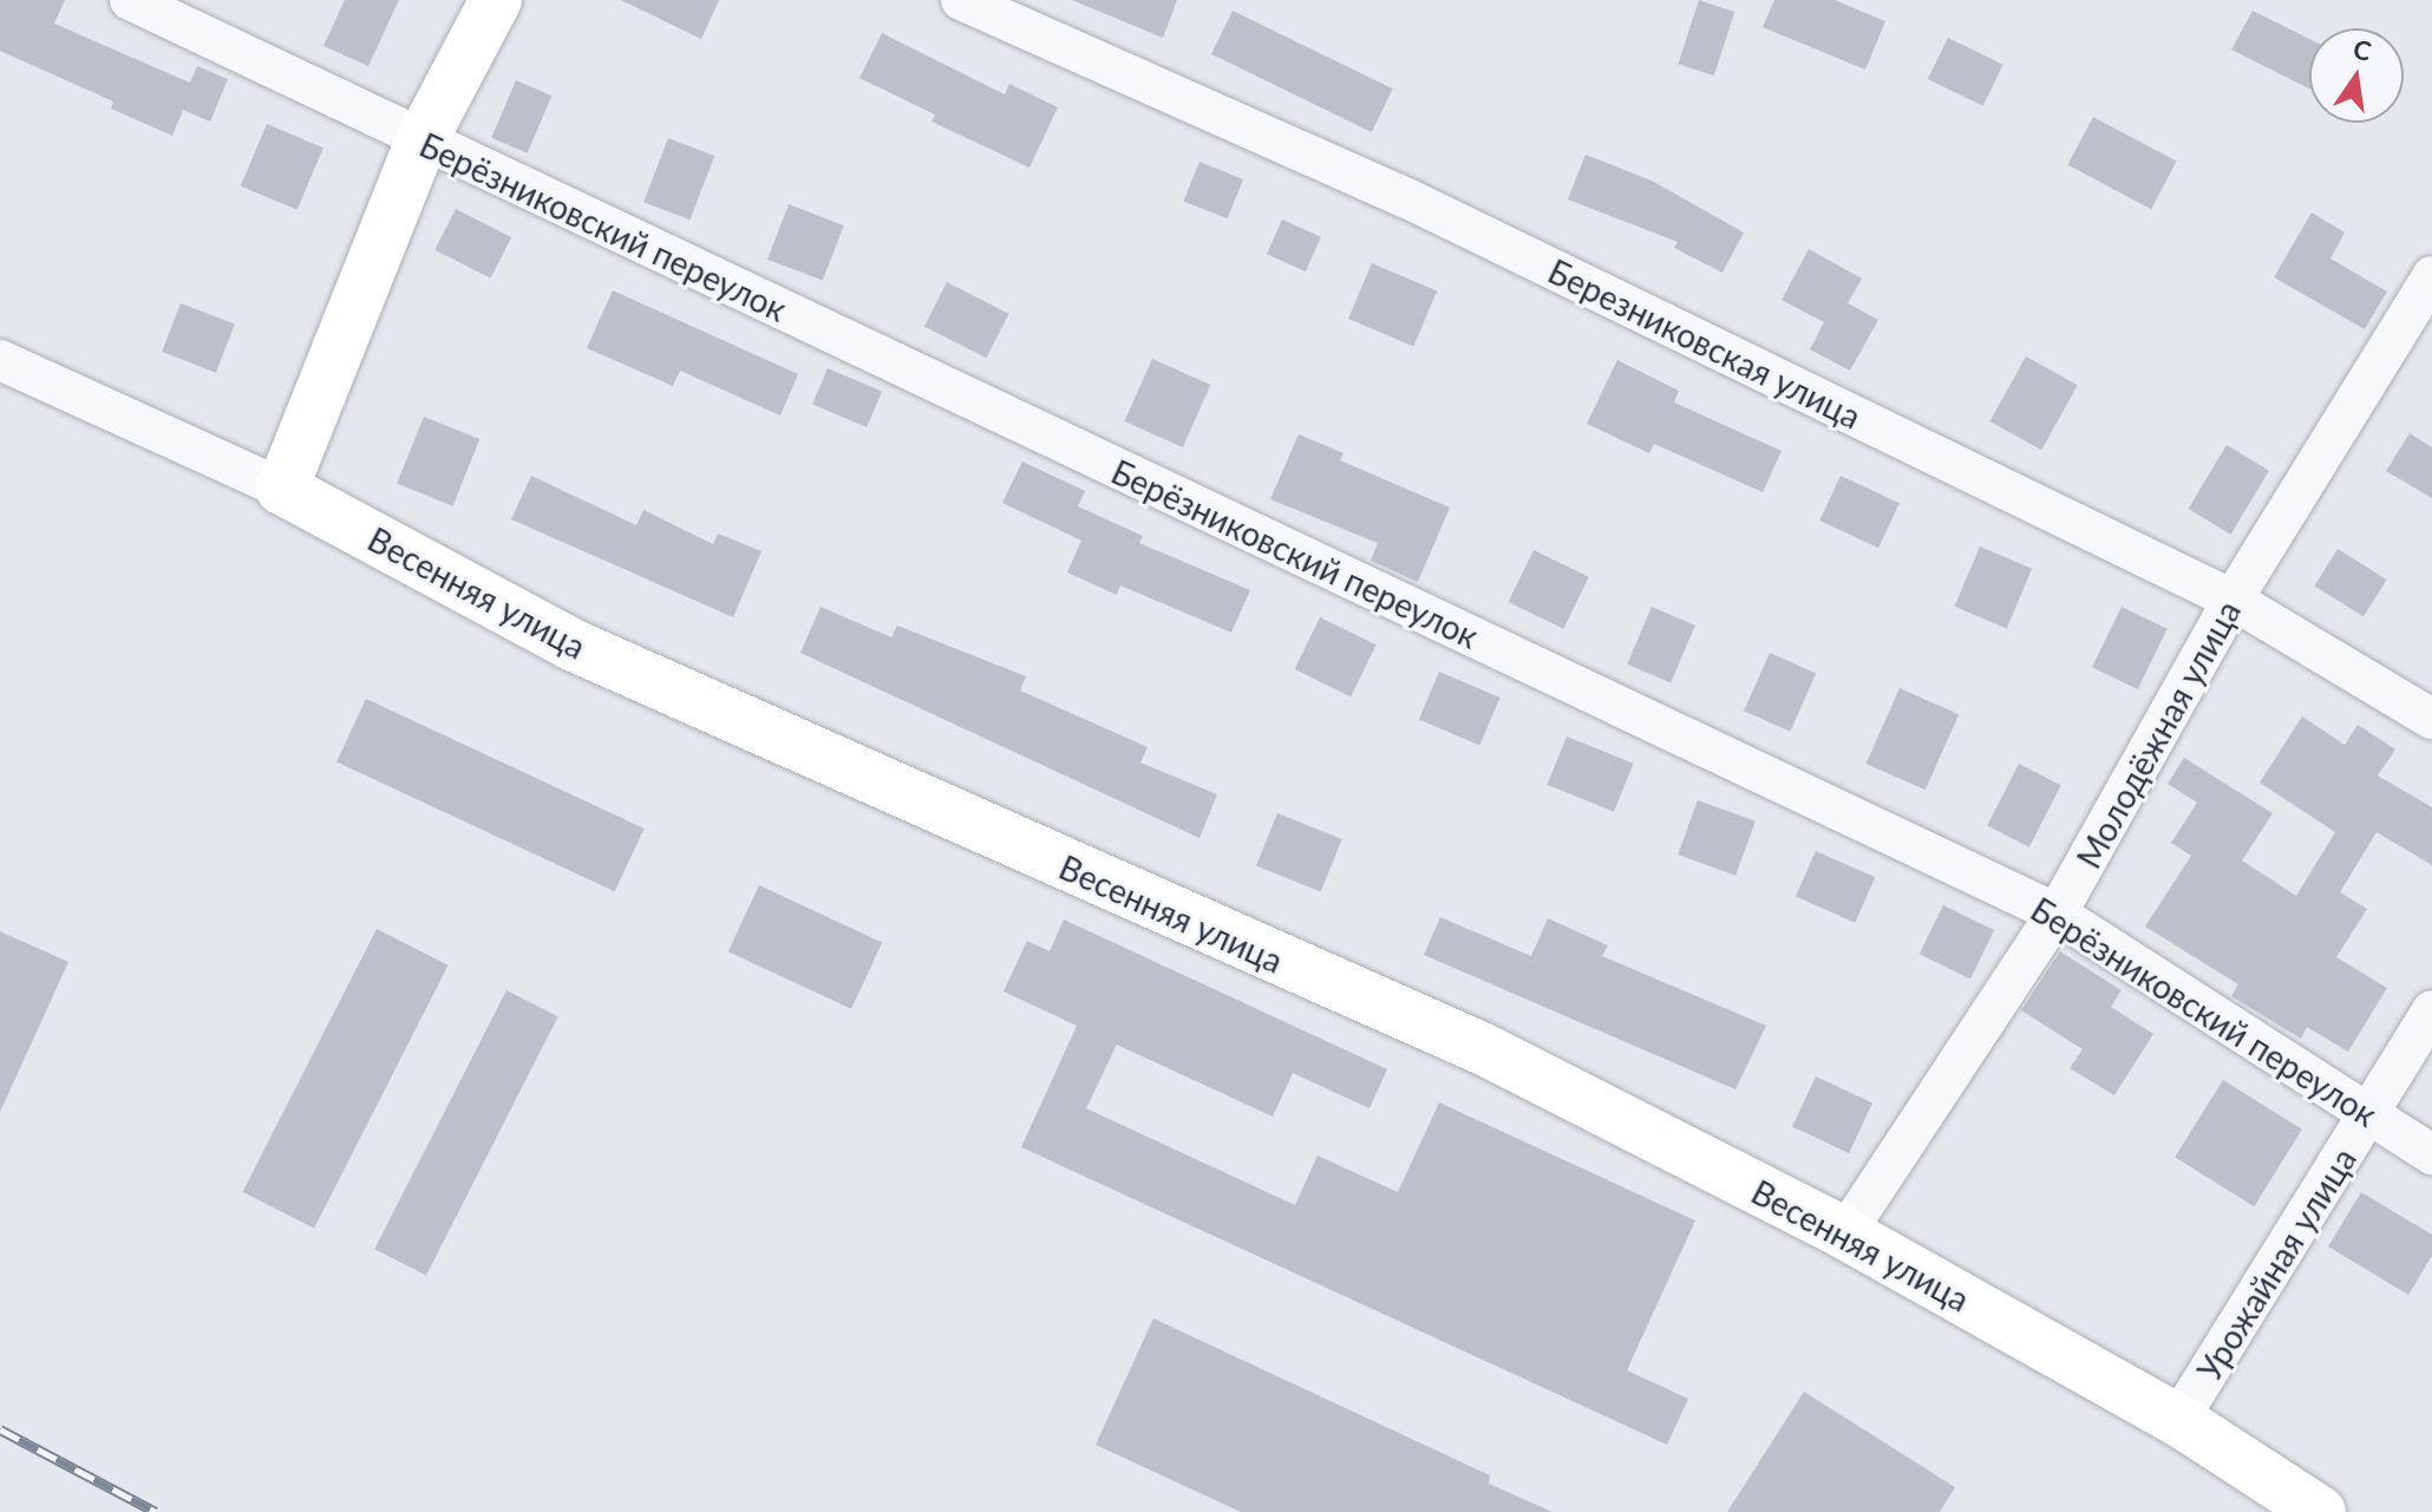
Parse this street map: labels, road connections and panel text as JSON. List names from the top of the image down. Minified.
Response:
{"streets":{"street":["Берёзниковский переулок","Березниковская улица","Весенняя улица","Молодёжная улица","Урожайная улица"]},"crossings":[["Берёзниковский переулок","Молодёжная улица"],["Берёзниковский переулок","Урожайная улица"],["Березниковская улица","Молодёжная улица"],["Весенняя улица","Молодёжная улица"],["Весенняя улица","Урожайная улица"]],"north":"top"}
